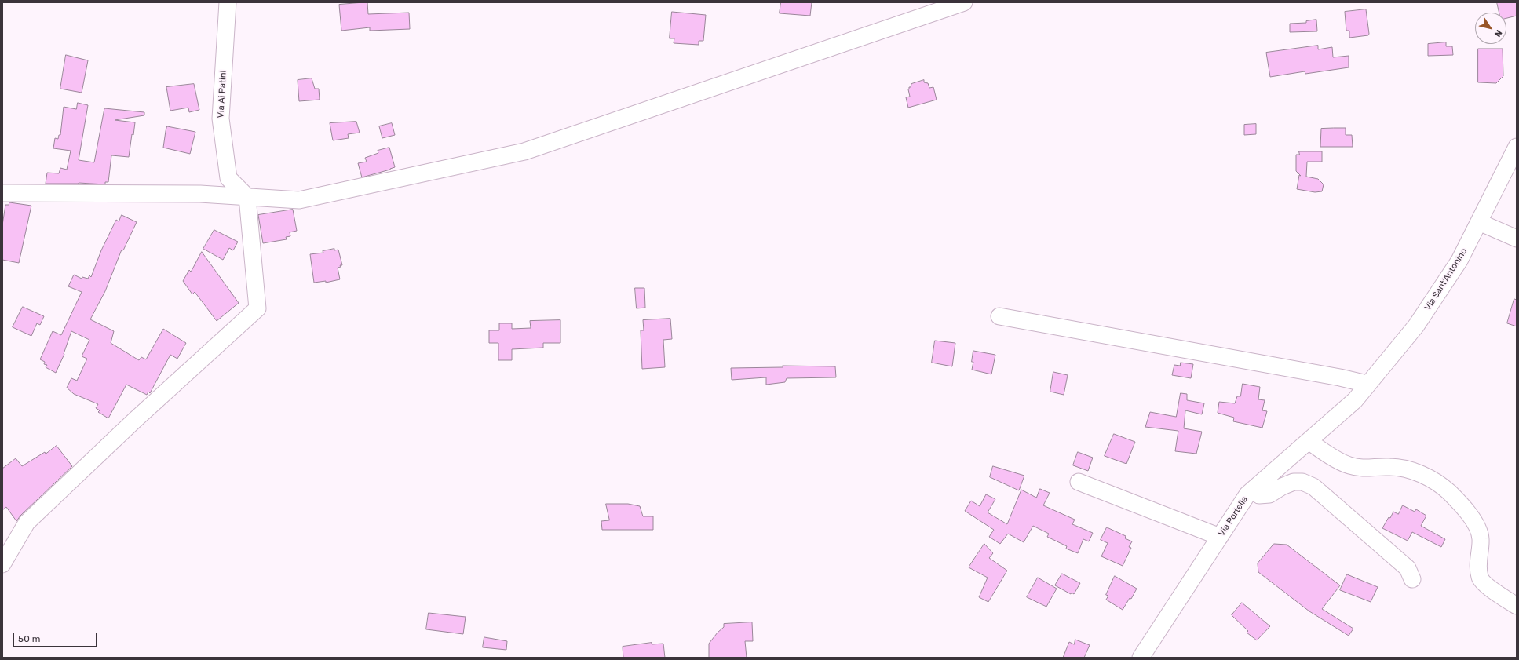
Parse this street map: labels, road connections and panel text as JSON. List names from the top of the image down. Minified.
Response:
{"streets":{"street":["Via Ai Patini","Via Sant'Antonino","Via Portella"]},"crossings":[["Via Sant'Antonino","Via Portella"]],"scale_bar":"50 m","north":"bottom right"}
